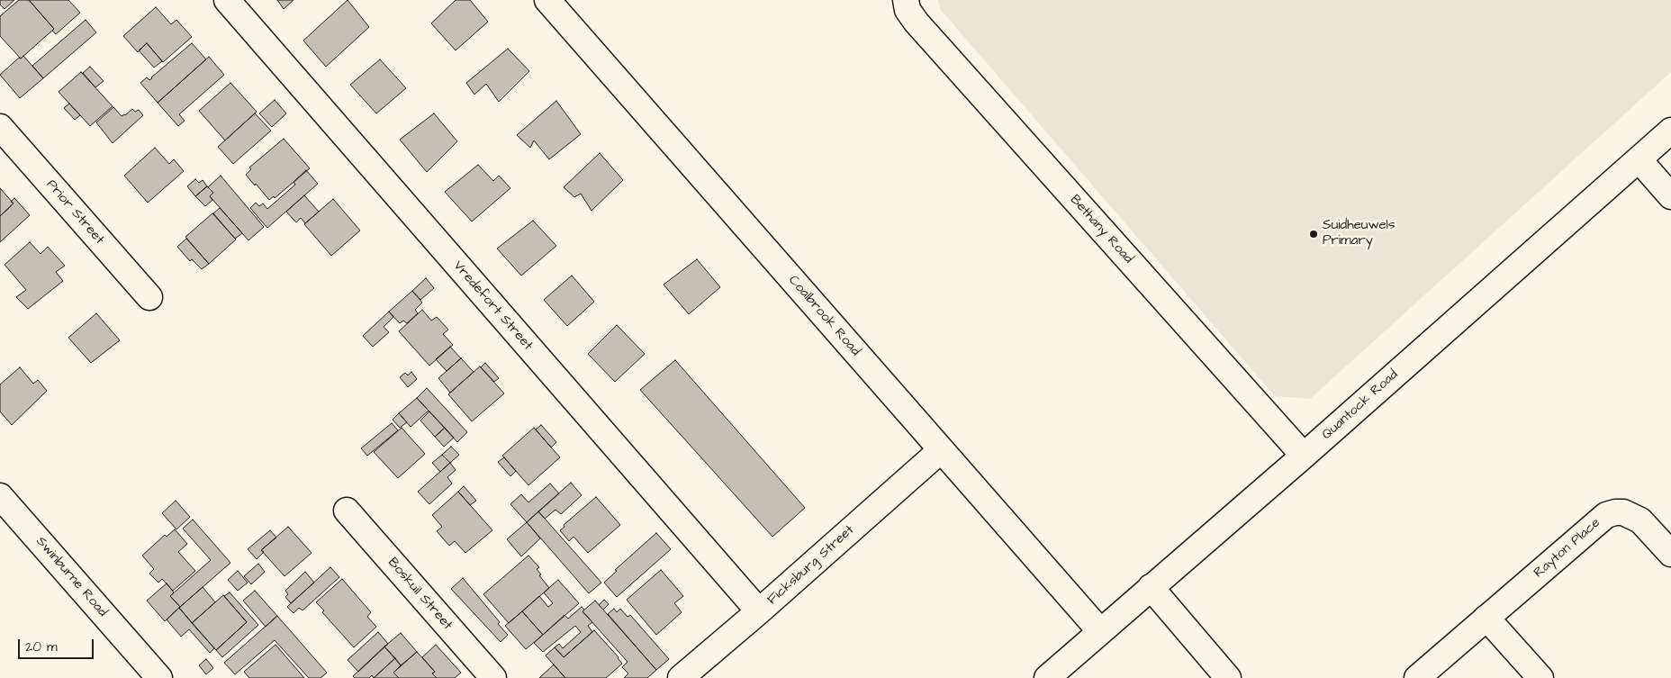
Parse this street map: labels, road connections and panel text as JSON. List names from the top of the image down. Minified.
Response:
{"streets":{"street":["Prior Street","Bethany Road","Vredefort Street","Coalbrook Road","Quantock Road","Rayton Place","Ficksburg Street","Swinburne Road","Boskuil Street"]},"crossings":[["Bethany Road","Quantock Road"],["Vredefort Street","Ficksburg Street"],["Coalbrook Road","Quantock Road"],["Coalbrook Road","Ficksburg Street"]],"places":["Suidheuwels Primary"],"scale_bar":"20 m"}
